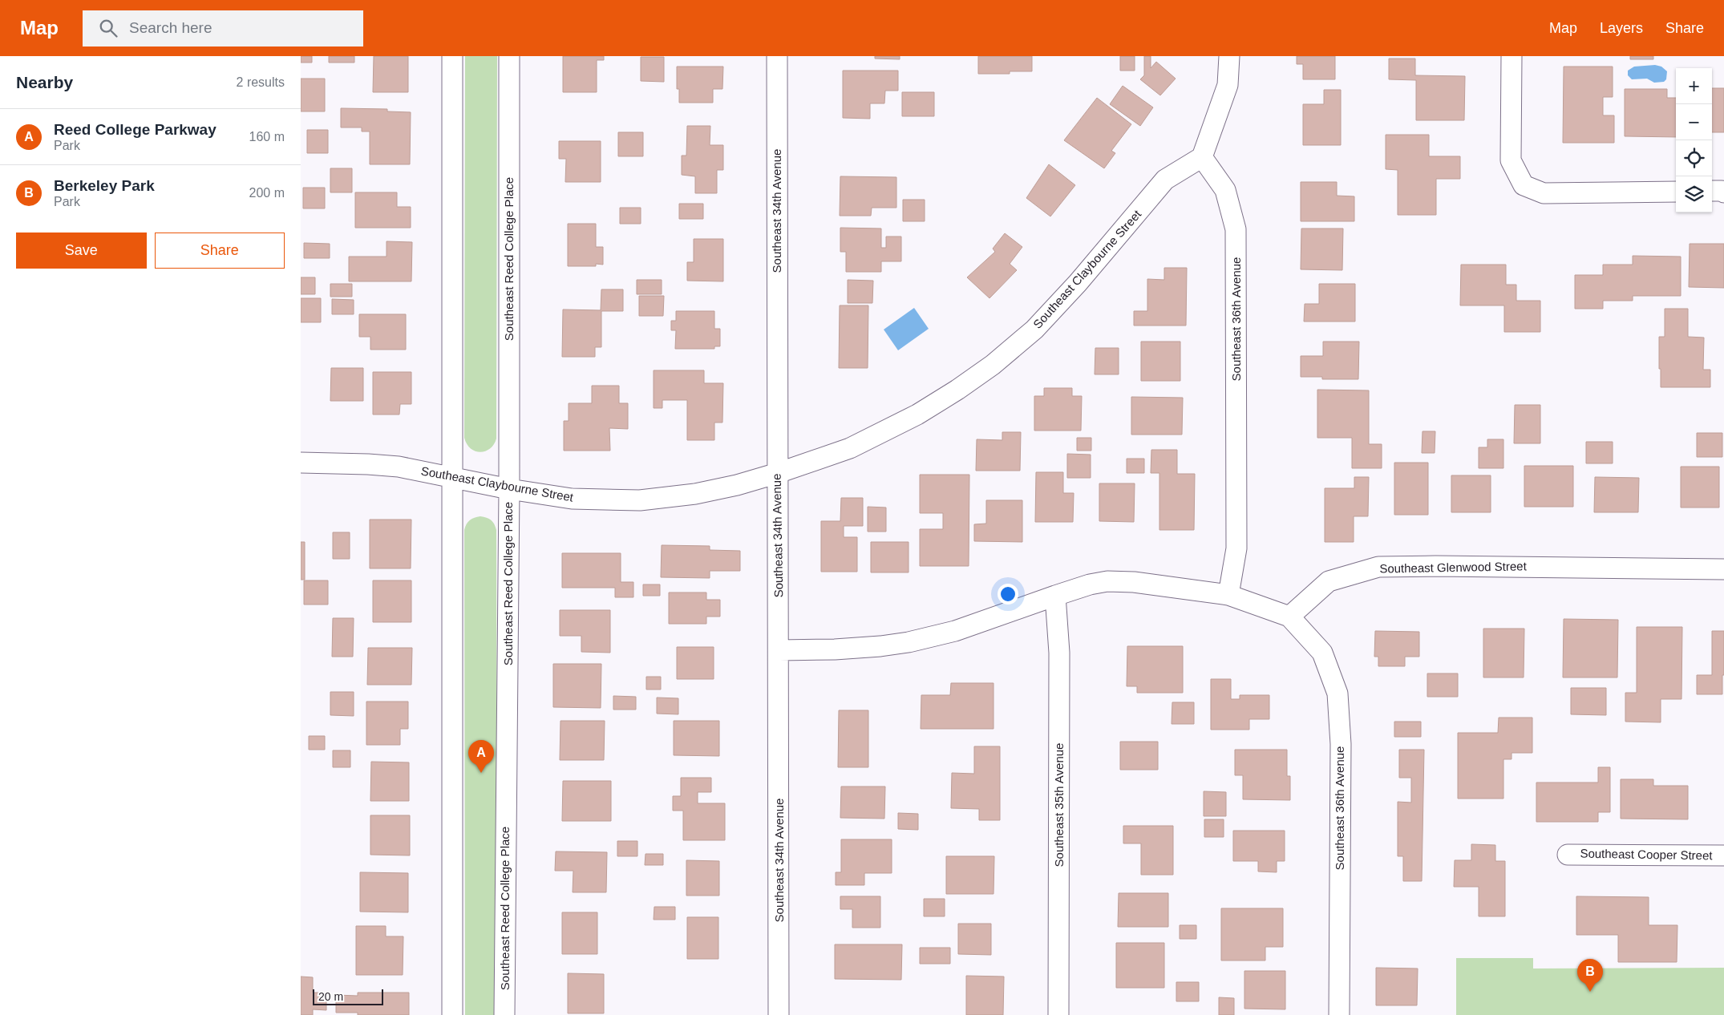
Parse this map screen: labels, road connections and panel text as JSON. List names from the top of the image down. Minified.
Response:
{"streets":{"street":["Southeast 34th Avenue","Southeast Reed College Place","Southeast Claybourne Street","Southeast 36th Avenue","Southeast Glenwood Street","Southeast 35th Avenue","Southeast Cooper Street"]},"crossings":[["Southeast 34th Avenue","Southeast Claybourne Street"],["Southeast Reed College Place","Southeast Claybourne Street"],["Southeast Claybourne Street","Southeast 36th Avenue"],["Southeast 36th Avenue","Southeast Glenwood Street"]],"scale_bar":"20 m","page":{"header":"Map","search":"Search here","nav":["Map","Layers","Share"],"heading":["Nearby","2 results"],"map_buttons":["+","−"],"list":[{"mark":"A","name":"Reed College Parkway","note":"Park","value":"160 m"},{"mark":"B","name":"Berkeley Park","note":"Park","value":"200 m"}],"buttons":["Save","Share"],"pins":["A","B"],"scale":"20 m"}}
